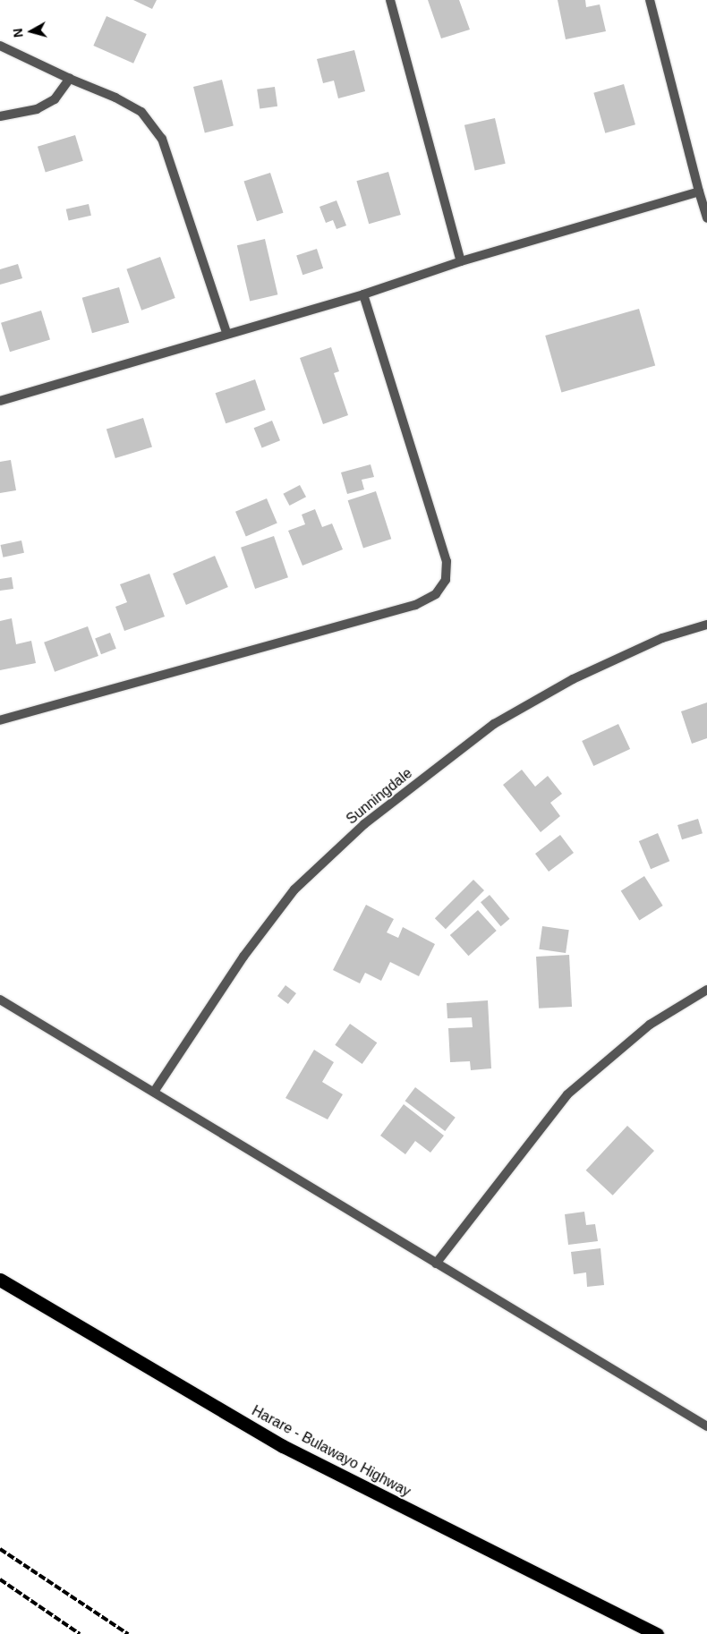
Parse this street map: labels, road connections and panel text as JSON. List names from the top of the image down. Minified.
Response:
{"streets":{"highway":["Harare - Bulawayo Highway"],"street":["Sunningdale"]},"north":"left"}
